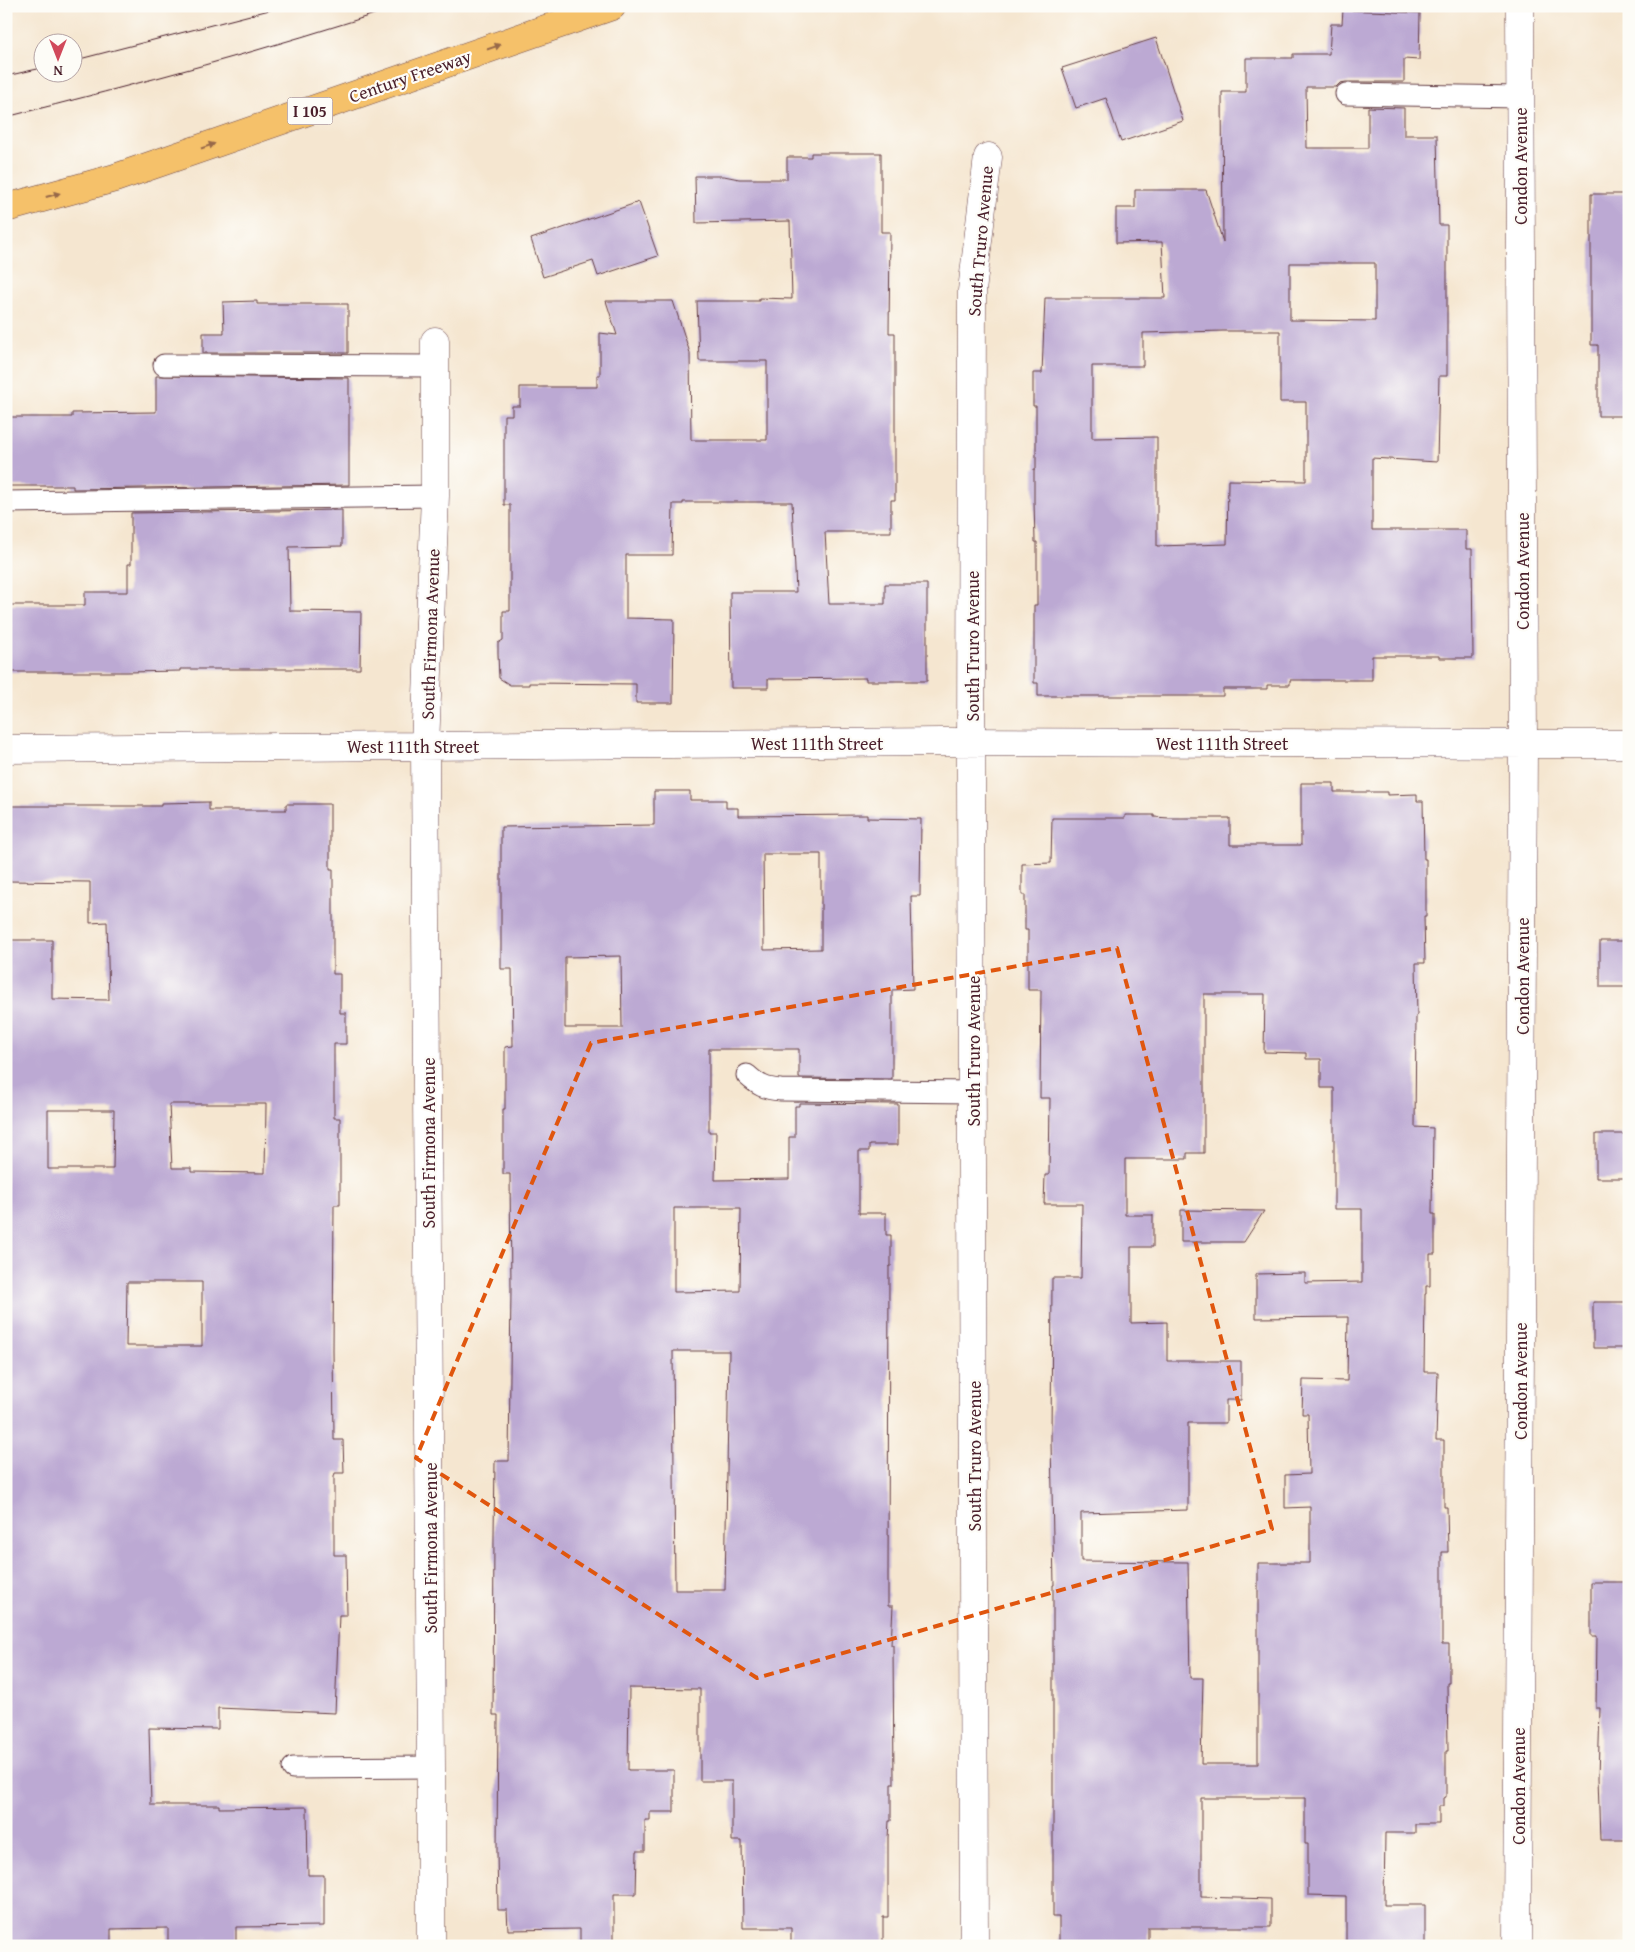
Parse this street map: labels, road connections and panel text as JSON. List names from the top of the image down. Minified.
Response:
{"streets":{"highway":["Century Freeway","I 105"],"street":["Condon Avenue","South Truro Avenue","South Firmona Avenue","West 111th Street"]},"crossings":[["Condon Avenue","West 111th Street"],["South Truro Avenue","West 111th Street"],["South Firmona Avenue","West 111th Street"]],"one_way":["Century Freeway"],"north":"bottom"}
